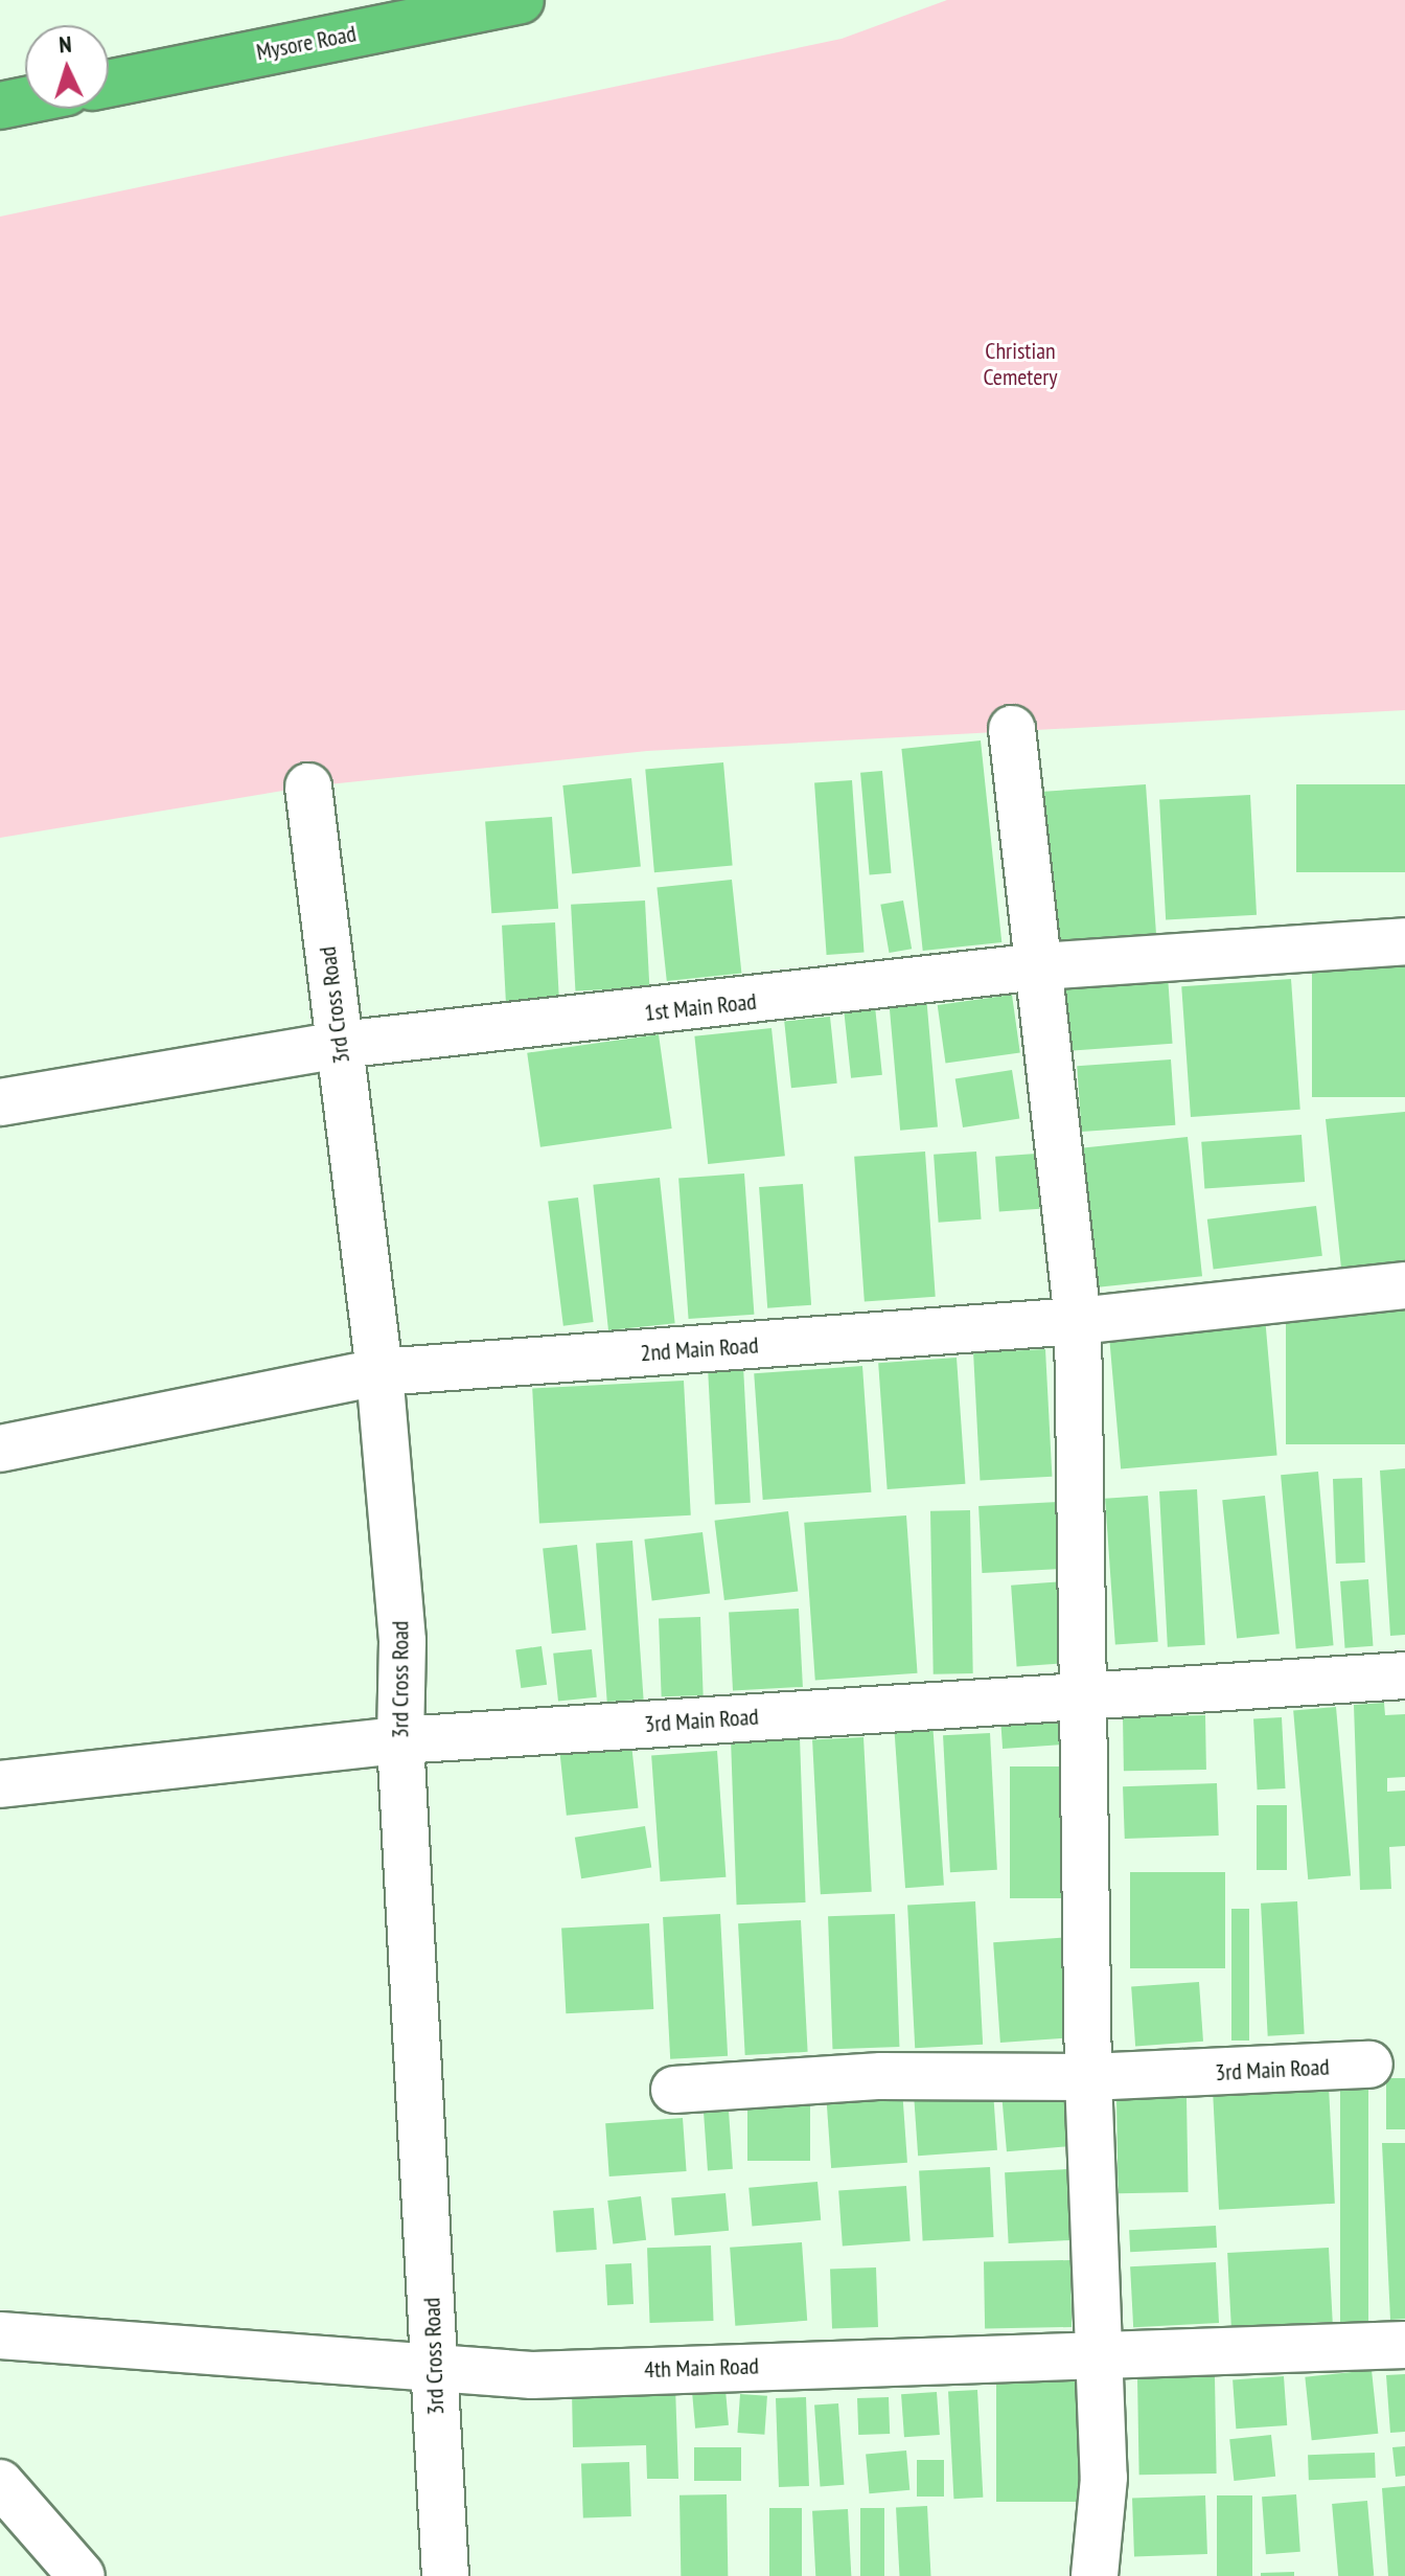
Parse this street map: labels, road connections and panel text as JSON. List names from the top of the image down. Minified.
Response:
{"streets":{"highway":["Mysore Road"],"street":["3rd Cross Road","1st Main Road","2nd Main Road","3rd Main Road","4th Main Road"]},"crossings":[["3rd Cross Road","1st Main Road"],["3rd Cross Road","2nd Main Road"],["3rd Cross Road","3rd Main Road"],["3rd Cross Road","4th Main Road"]],"parks":["Christian Cemetery"],"north":"top"}
